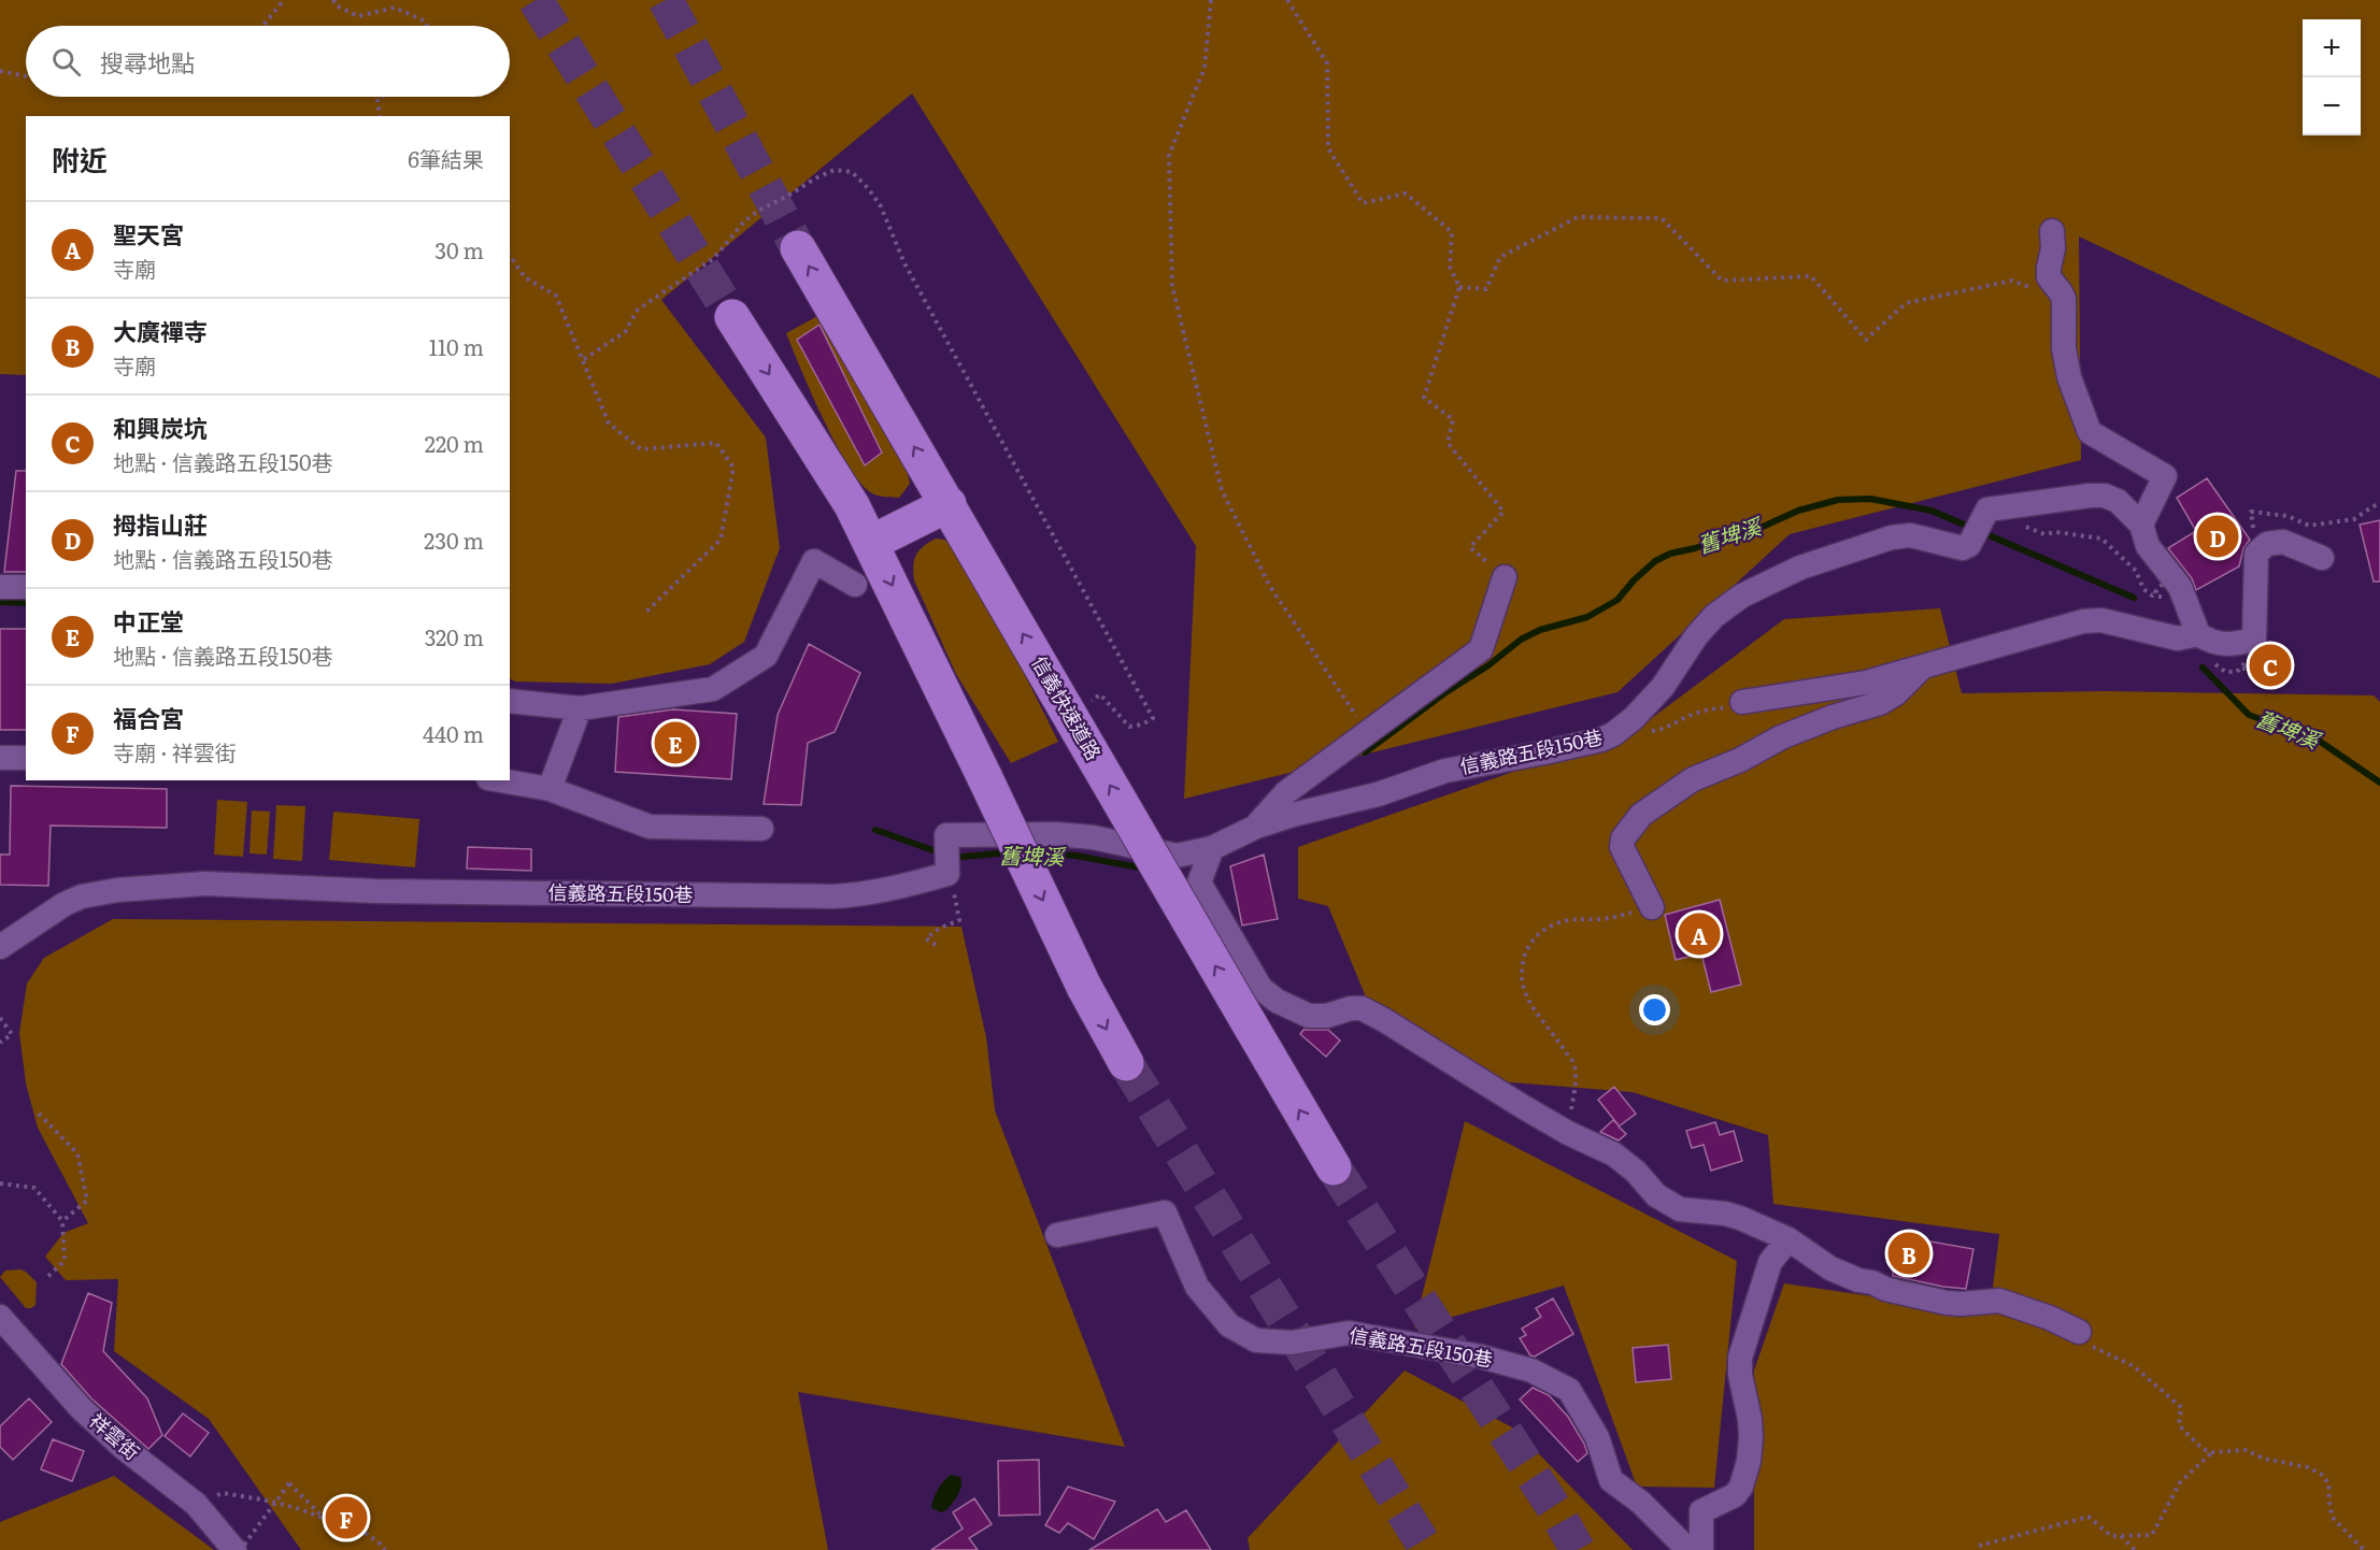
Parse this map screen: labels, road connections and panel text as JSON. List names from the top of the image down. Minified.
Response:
{"streets":{"highway":["信義快速道路"],"street":["信義路五段150巷","祥雲街"]},"water":["舊埤溪"],"page":{"map_buttons":["+","−"],"search":"搜尋地點","heading":["附近","6筆結果"],"list":[{"mark":"A","name":"聖天宮","note":"寺廟","value":"30 m"},{"mark":"B","name":"大廣禪寺","note":"寺廟","value":"110 m"},{"mark":"C","name":"和興炭坑","note":"地點 · 信義路五段150巷","value":"220 m"},{"mark":"D","name":"拇指山莊","note":"地點 · 信義路五段150巷","value":"230 m"},{"mark":"E","name":"中正堂","note":"地點 · 信義路五段150巷","value":"320 m"},{"mark":"F","name":"福合宮","note":"寺廟 · 祥雲街","value":"440 m"}],"pins":["D","C","E","A","B","F"]}}
